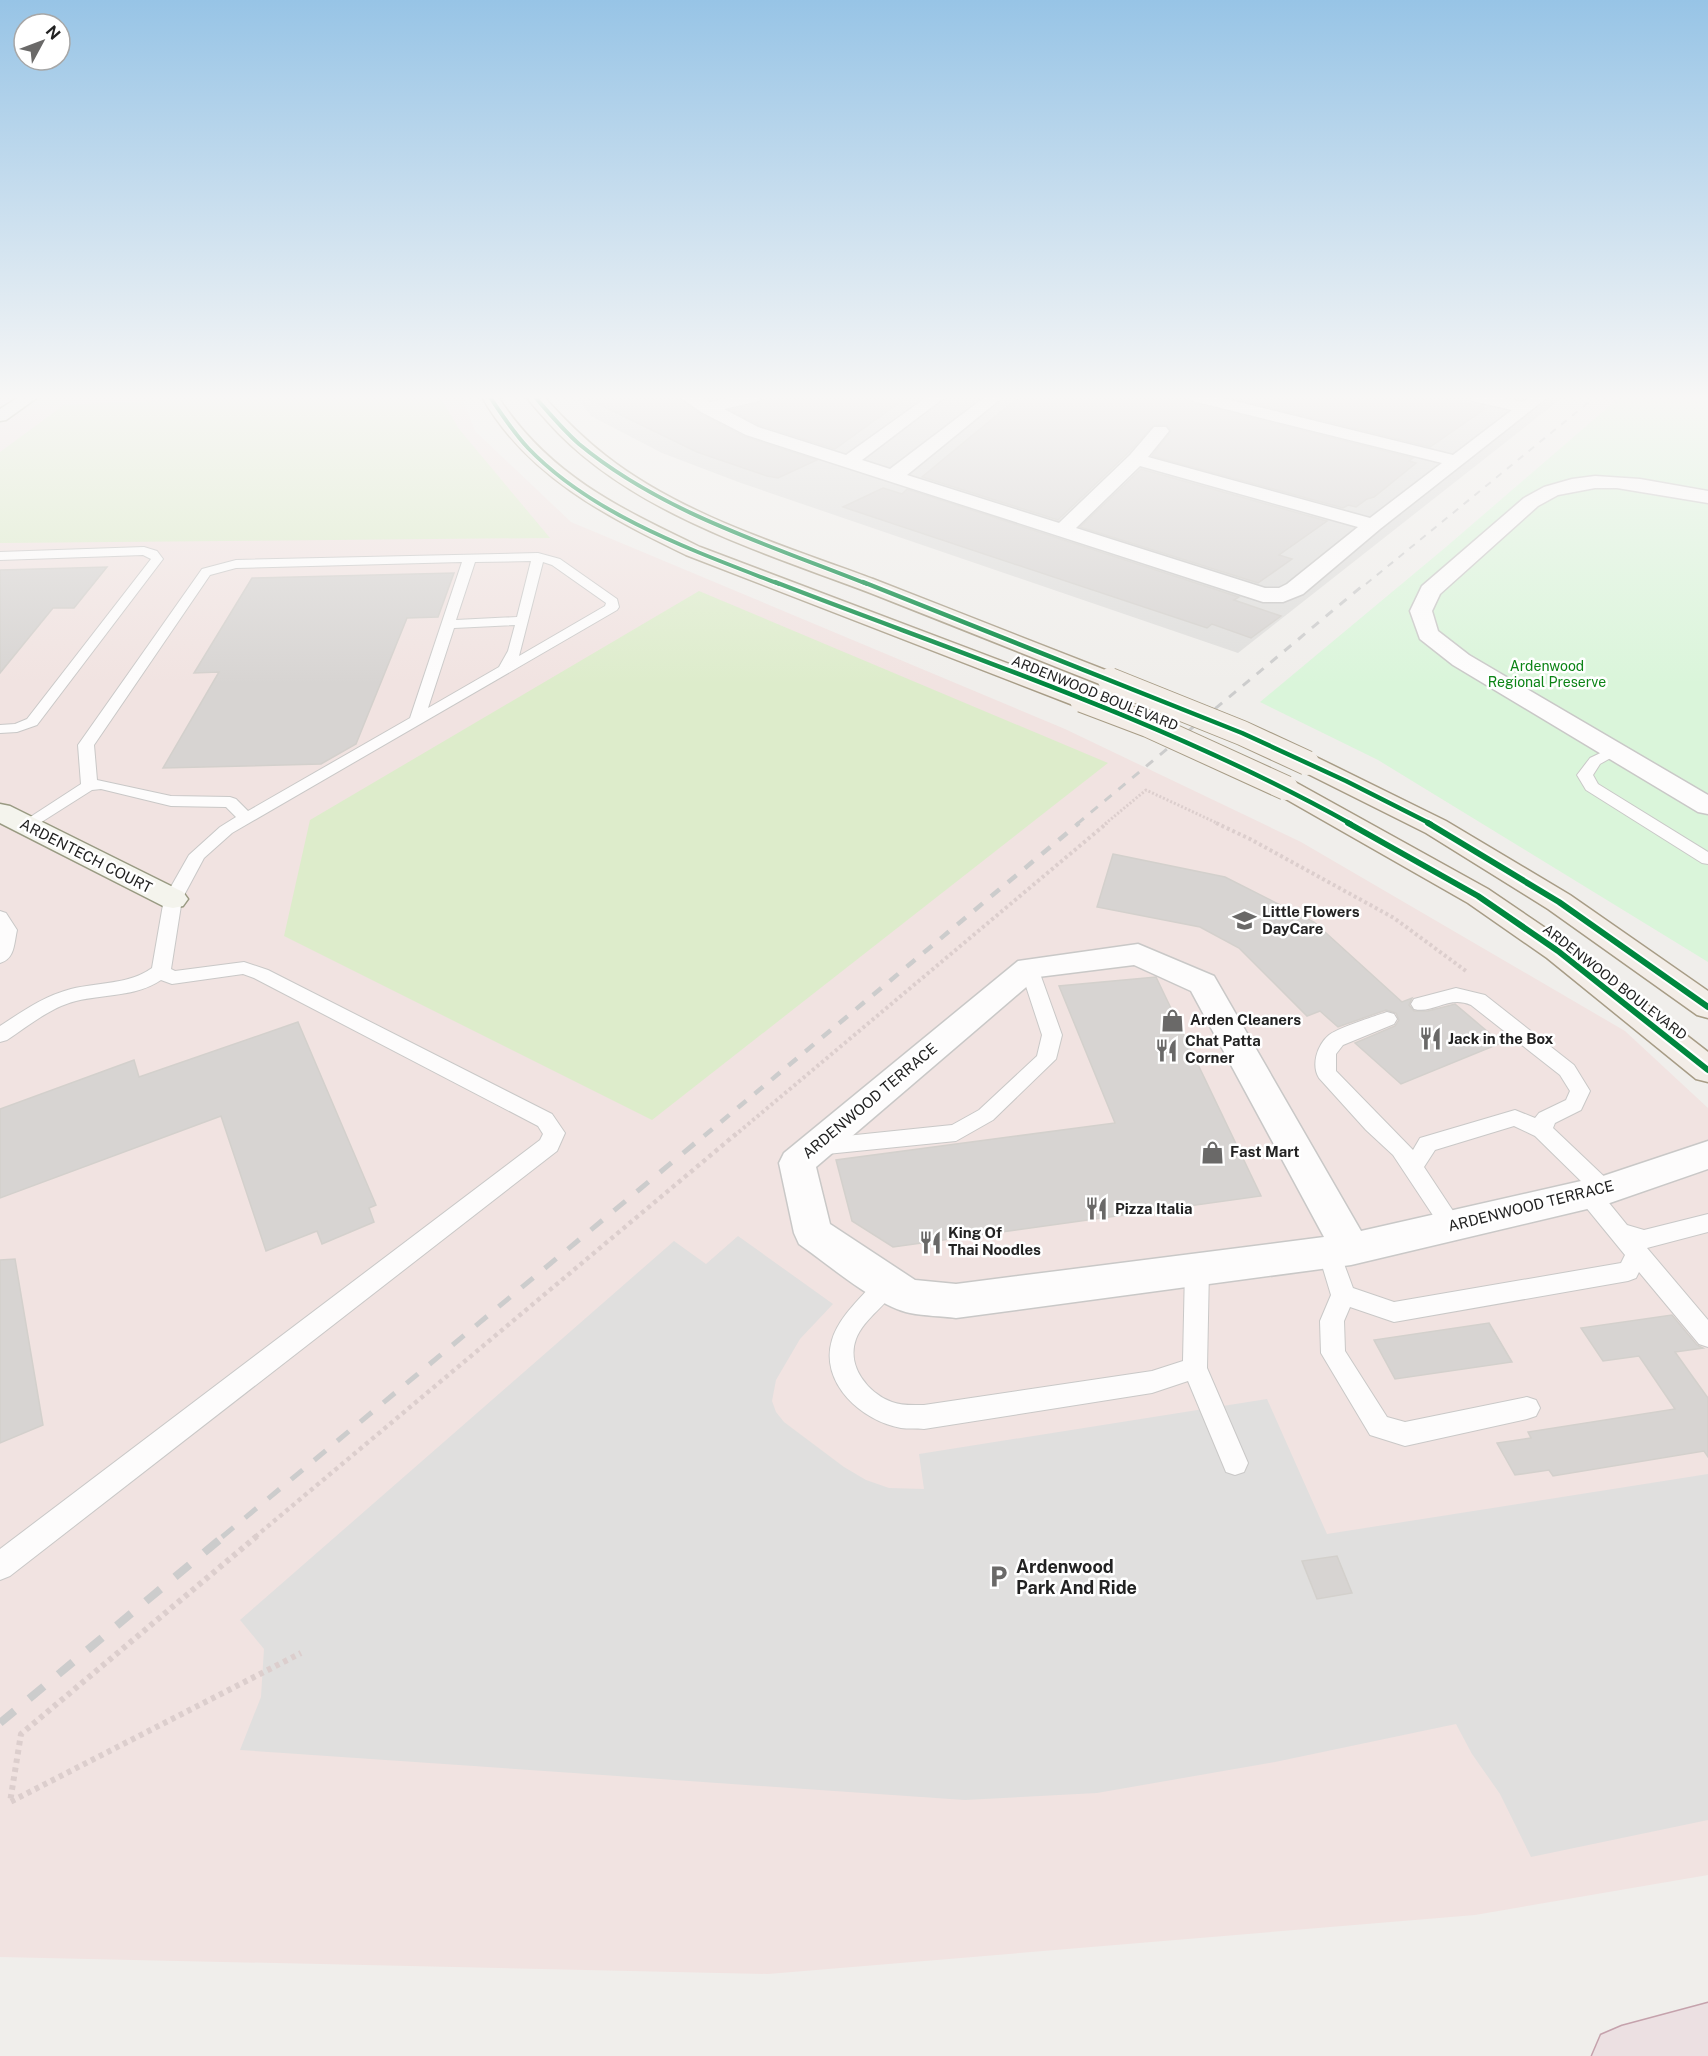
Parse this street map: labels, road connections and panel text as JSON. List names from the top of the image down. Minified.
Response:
{"streets":{"main road":["ARDENWOOD BOULEVARD"],"street":["ARDENTECH COURT","ARDENWOOD TERRACE"]},"parks":["Ardenwood Regional Preserve"],"places":{"school or university":["Little Flowers DayCare"],"shop":["Arden Cleaners","Fast Mart"],"restaurant":["Jack in the Box","Chat Patta Corner","Pizza Italia","King Of Thai Noodles"],"parking":["Ardenwood Park And Ride"]},"north":"top right"}
